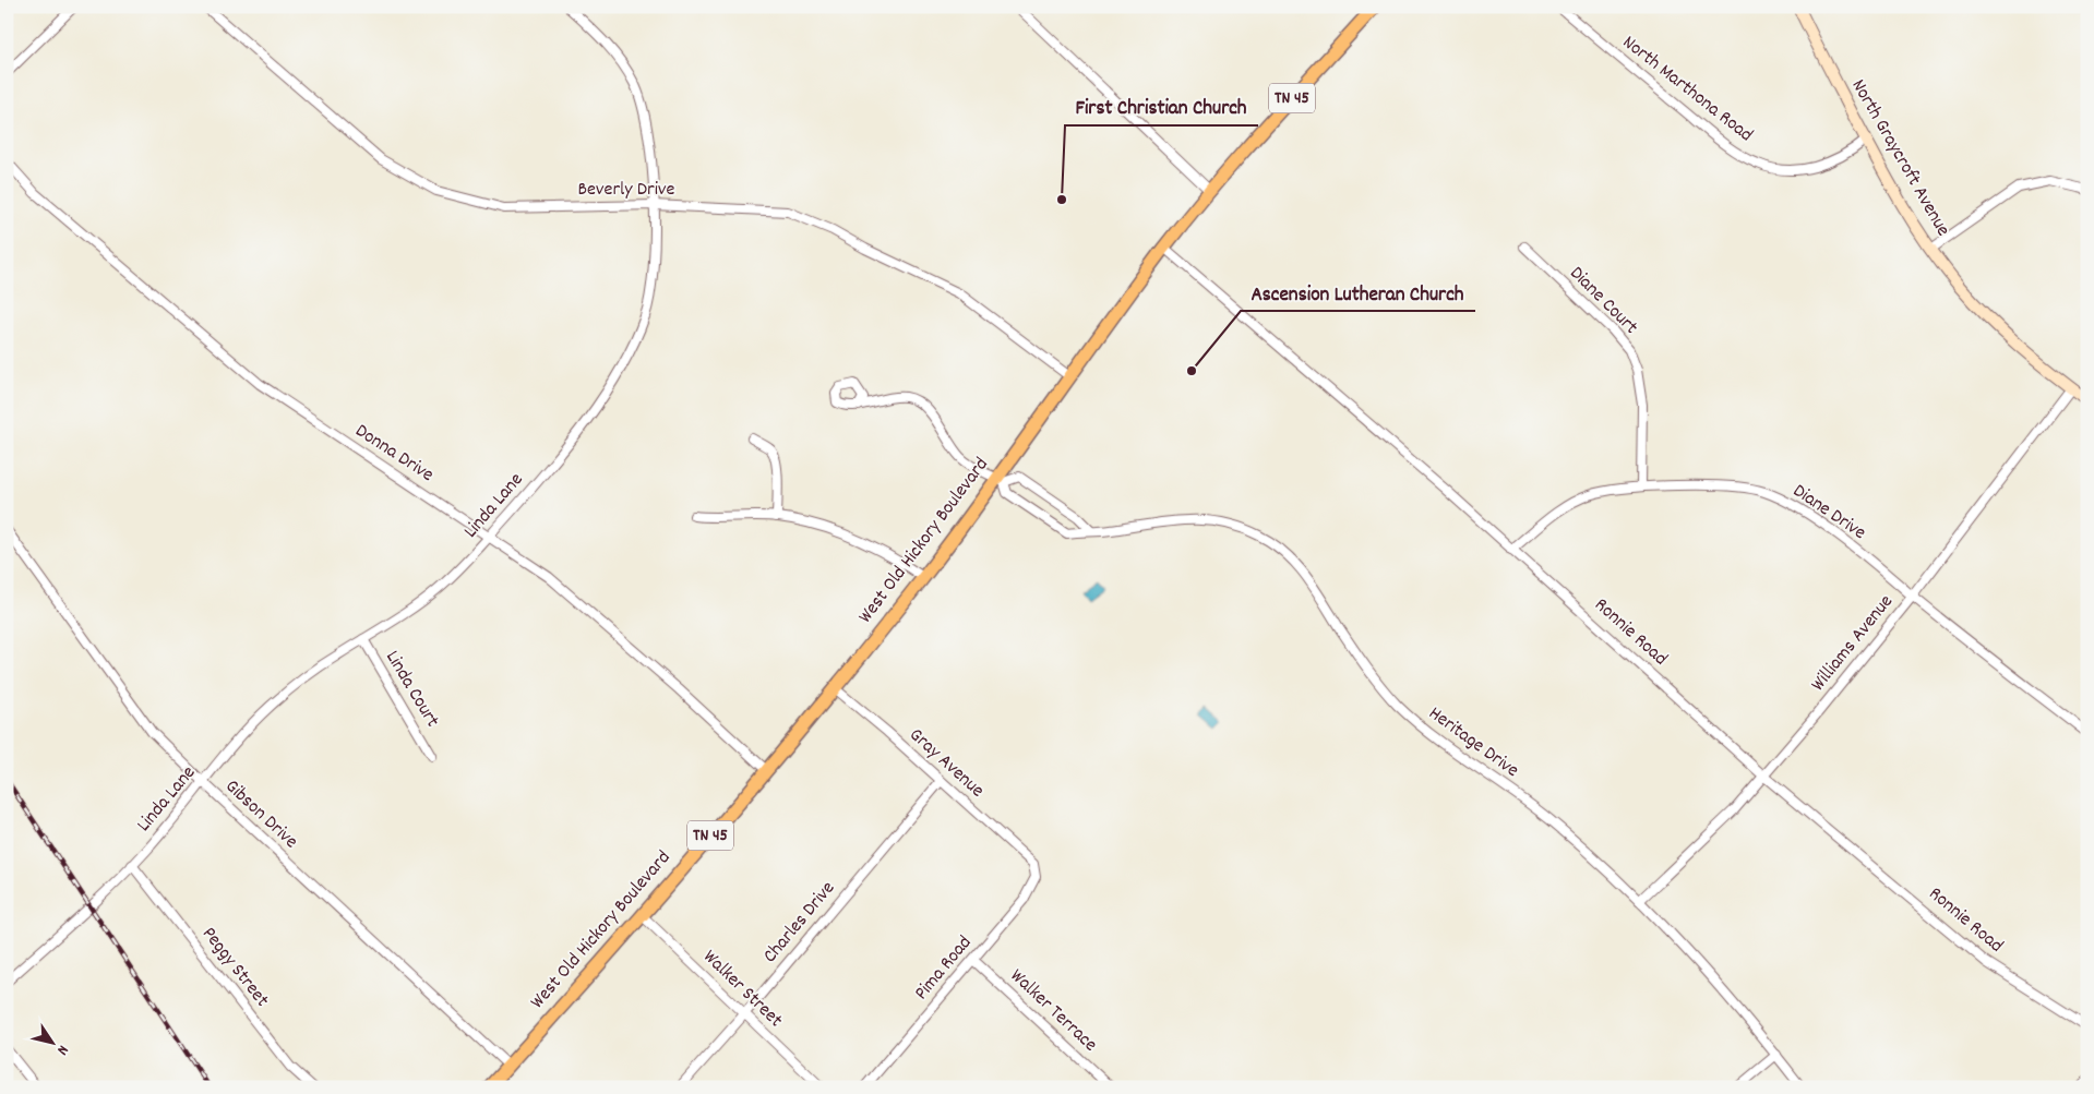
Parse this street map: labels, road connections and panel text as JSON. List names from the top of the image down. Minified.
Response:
{"streets":{"main road":["TN 45","West Old Hickory Boulevard"],"street":["North Marthona Road","North Graycroft Avenue","Beverly Drive","Diane Court","Donna Drive","Linda Lane","Diane Drive","Ronnie Road","Williams Avenue","Linda Court","Heritage Drive","Gray Avenue","Gibson Drive","Charles Drive","Peggy Street","Pima Road","Walker Street","Walker Terrace"]},"crossings":[["North Marthona Road","North Graycroft Avenue"],["North Graycroft Avenue","Williams Avenue"],["Beverly Drive","Linda Lane"],["Beverly Drive","West Old Hickory Boulevard"],["Diane Court","Diane Drive"],["Donna Drive","Linda Lane"],["Donna Drive","West Old Hickory Boulevard"],["Linda Lane","Linda Court"],["Linda Lane","Gibson Drive"],["Linda Lane","Peggy Street"],["Diane Drive","Ronnie Road"],["Diane Drive","Williams Avenue"],["West Old Hickory Boulevard","Ronnie Road"],["West Old Hickory Boulevard","Heritage Drive"],["West Old Hickory Boulevard","Gray Avenue"],["West Old Hickory Boulevard","Gibson Drive"],["West Old Hickory Boulevard","Walker Street"],["Ronnie Road","Williams Avenue"],["Williams Avenue","Heritage Drive"],["Gray Avenue","Charles Drive"],["Gray Avenue","Pima Road"],["Charles Drive","Walker Street"],["Pima Road","Walker Terrace"]],"places":["First Christian Church","Ascension Lutheran Church"],"north":"bottom right"}
